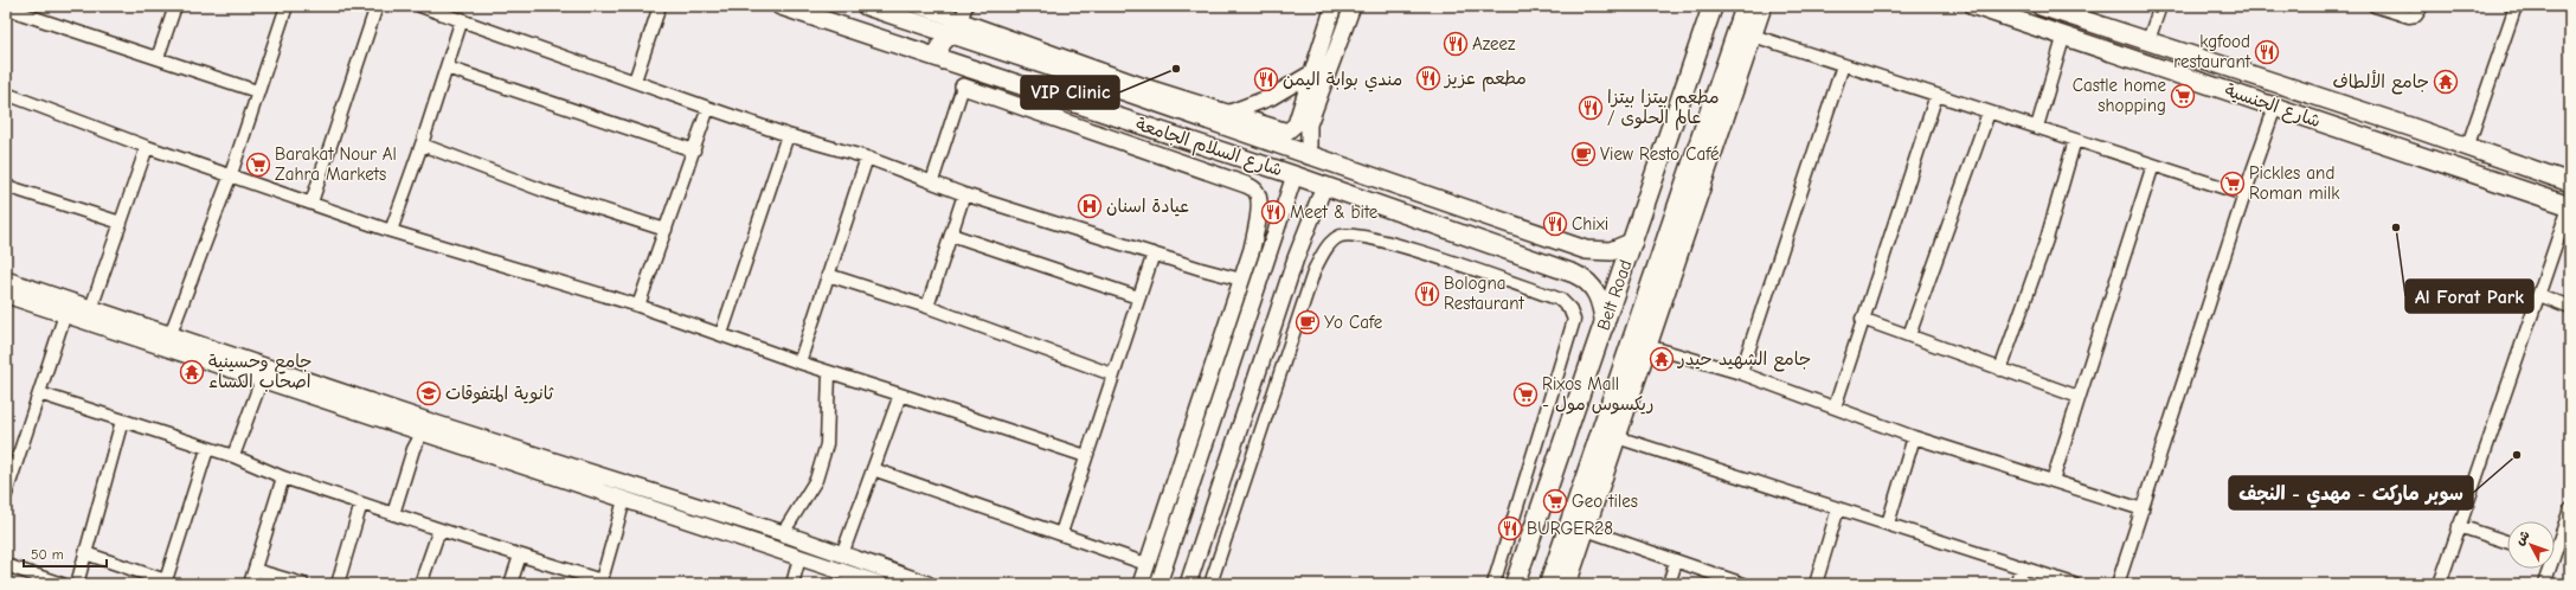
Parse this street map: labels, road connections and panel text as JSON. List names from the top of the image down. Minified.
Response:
{"streets":{"main road":["شارع الجنسية","شارع السلام الجامعة","Belt Road"]},"crossings":[["شارع السلام الجامعة","Belt Road"]],"places":{"restaurant":["Azeez","kgfood restaurant","مطعم عزيز","مندي بوابة اليمن","مطعم بيتزا بيتزا / عالم الحلوى","Meet & bite","Chixi","Bologna Restaurant","BURGER28"],"other":["VIP Clinic","Al Forat Park","سوبر ماركت - مهدي - النجف"],"temple":["جامع الألطاف","جامع الشهيد حيدر","جامع وحسينية اصحاب الكساء"],"supermarket":["Castle home shopping","Barakat Nour Al Zahra Markets","Pickles and Roman milk","Rixos Mall - ريكسوس مول","Geo tiles"],"cafe":["View Resto Café","Yo Cafe"],"hospital":["عيادة اسنان"],"school or university":["ثانوية المتفوقات"]},"scale_bar":"50 m","north":"top left"}
